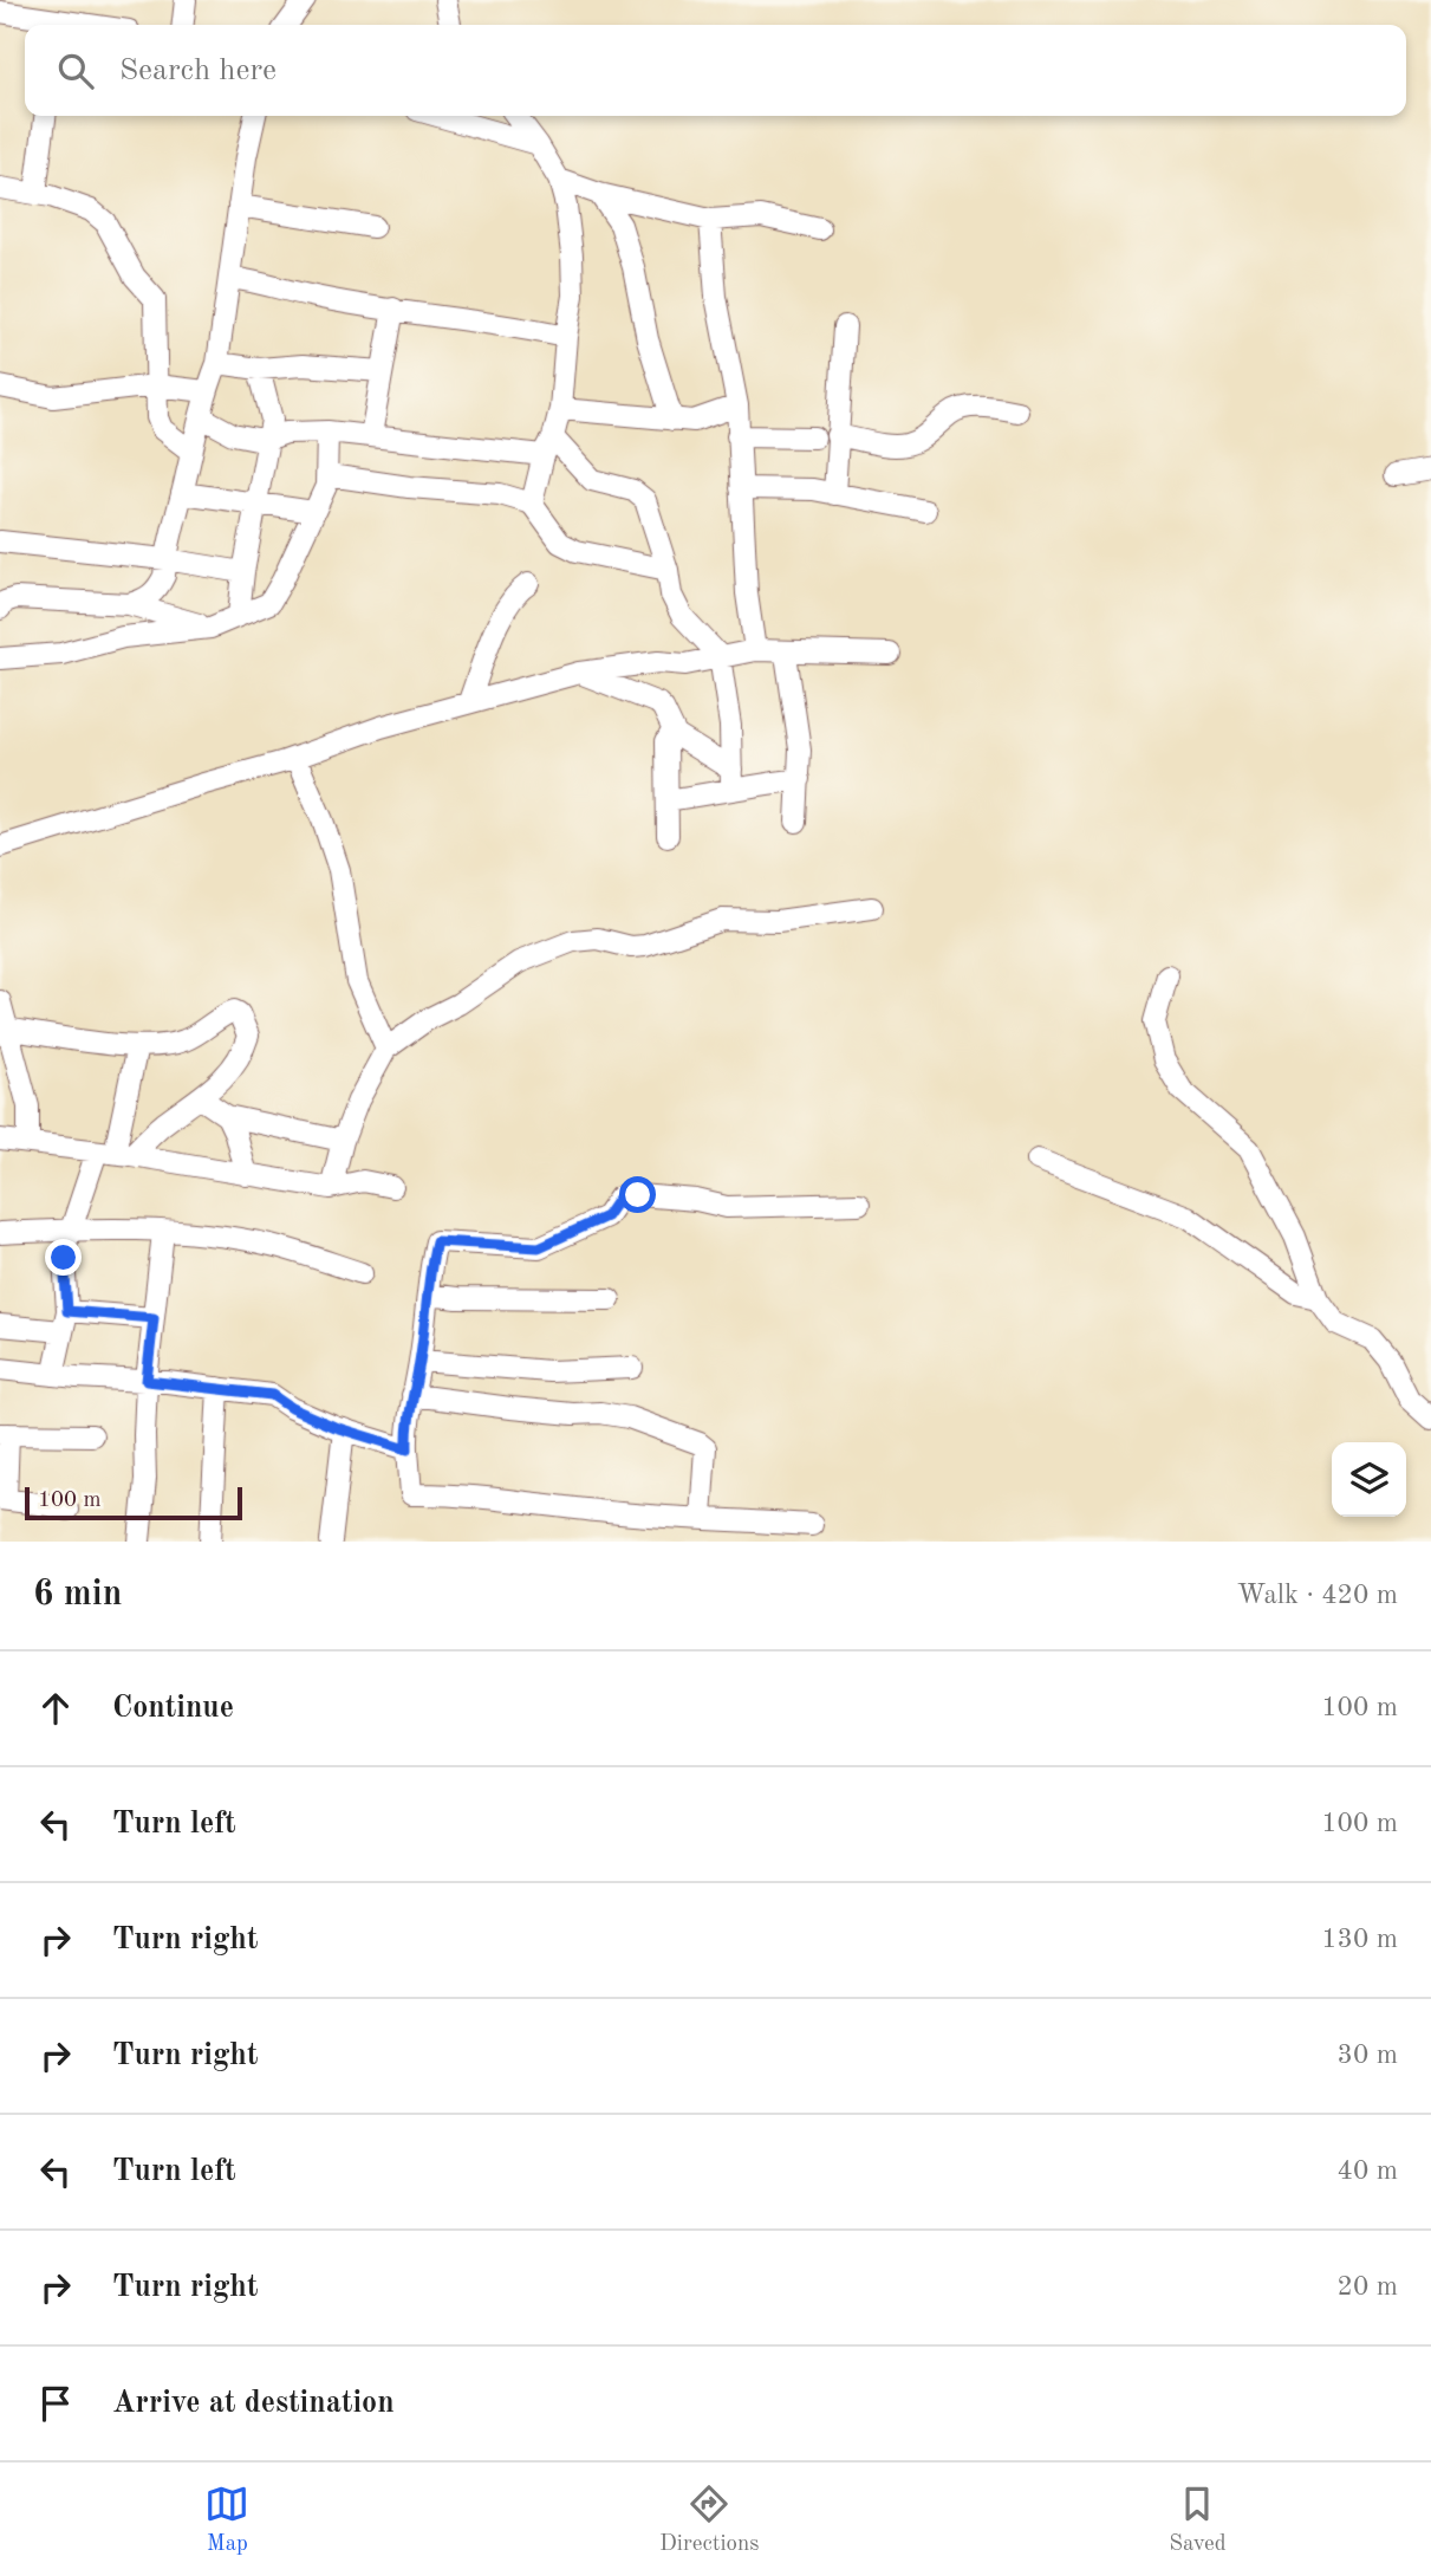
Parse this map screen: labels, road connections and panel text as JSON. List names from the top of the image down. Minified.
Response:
{"scale_bar":"100 m","page":{"search":"Search here","scale":"100 m","heading":["6 min","Walk · 420 m"],"list":[["Continue","100 m"],["Turn left","100 m"],["Turn right","130 m"],["Turn right","30 m"],["Turn left","40 m"],["Turn right","20 m"],"Arrive at destination"],"nav":["Map","Directions","Saved"]}}
